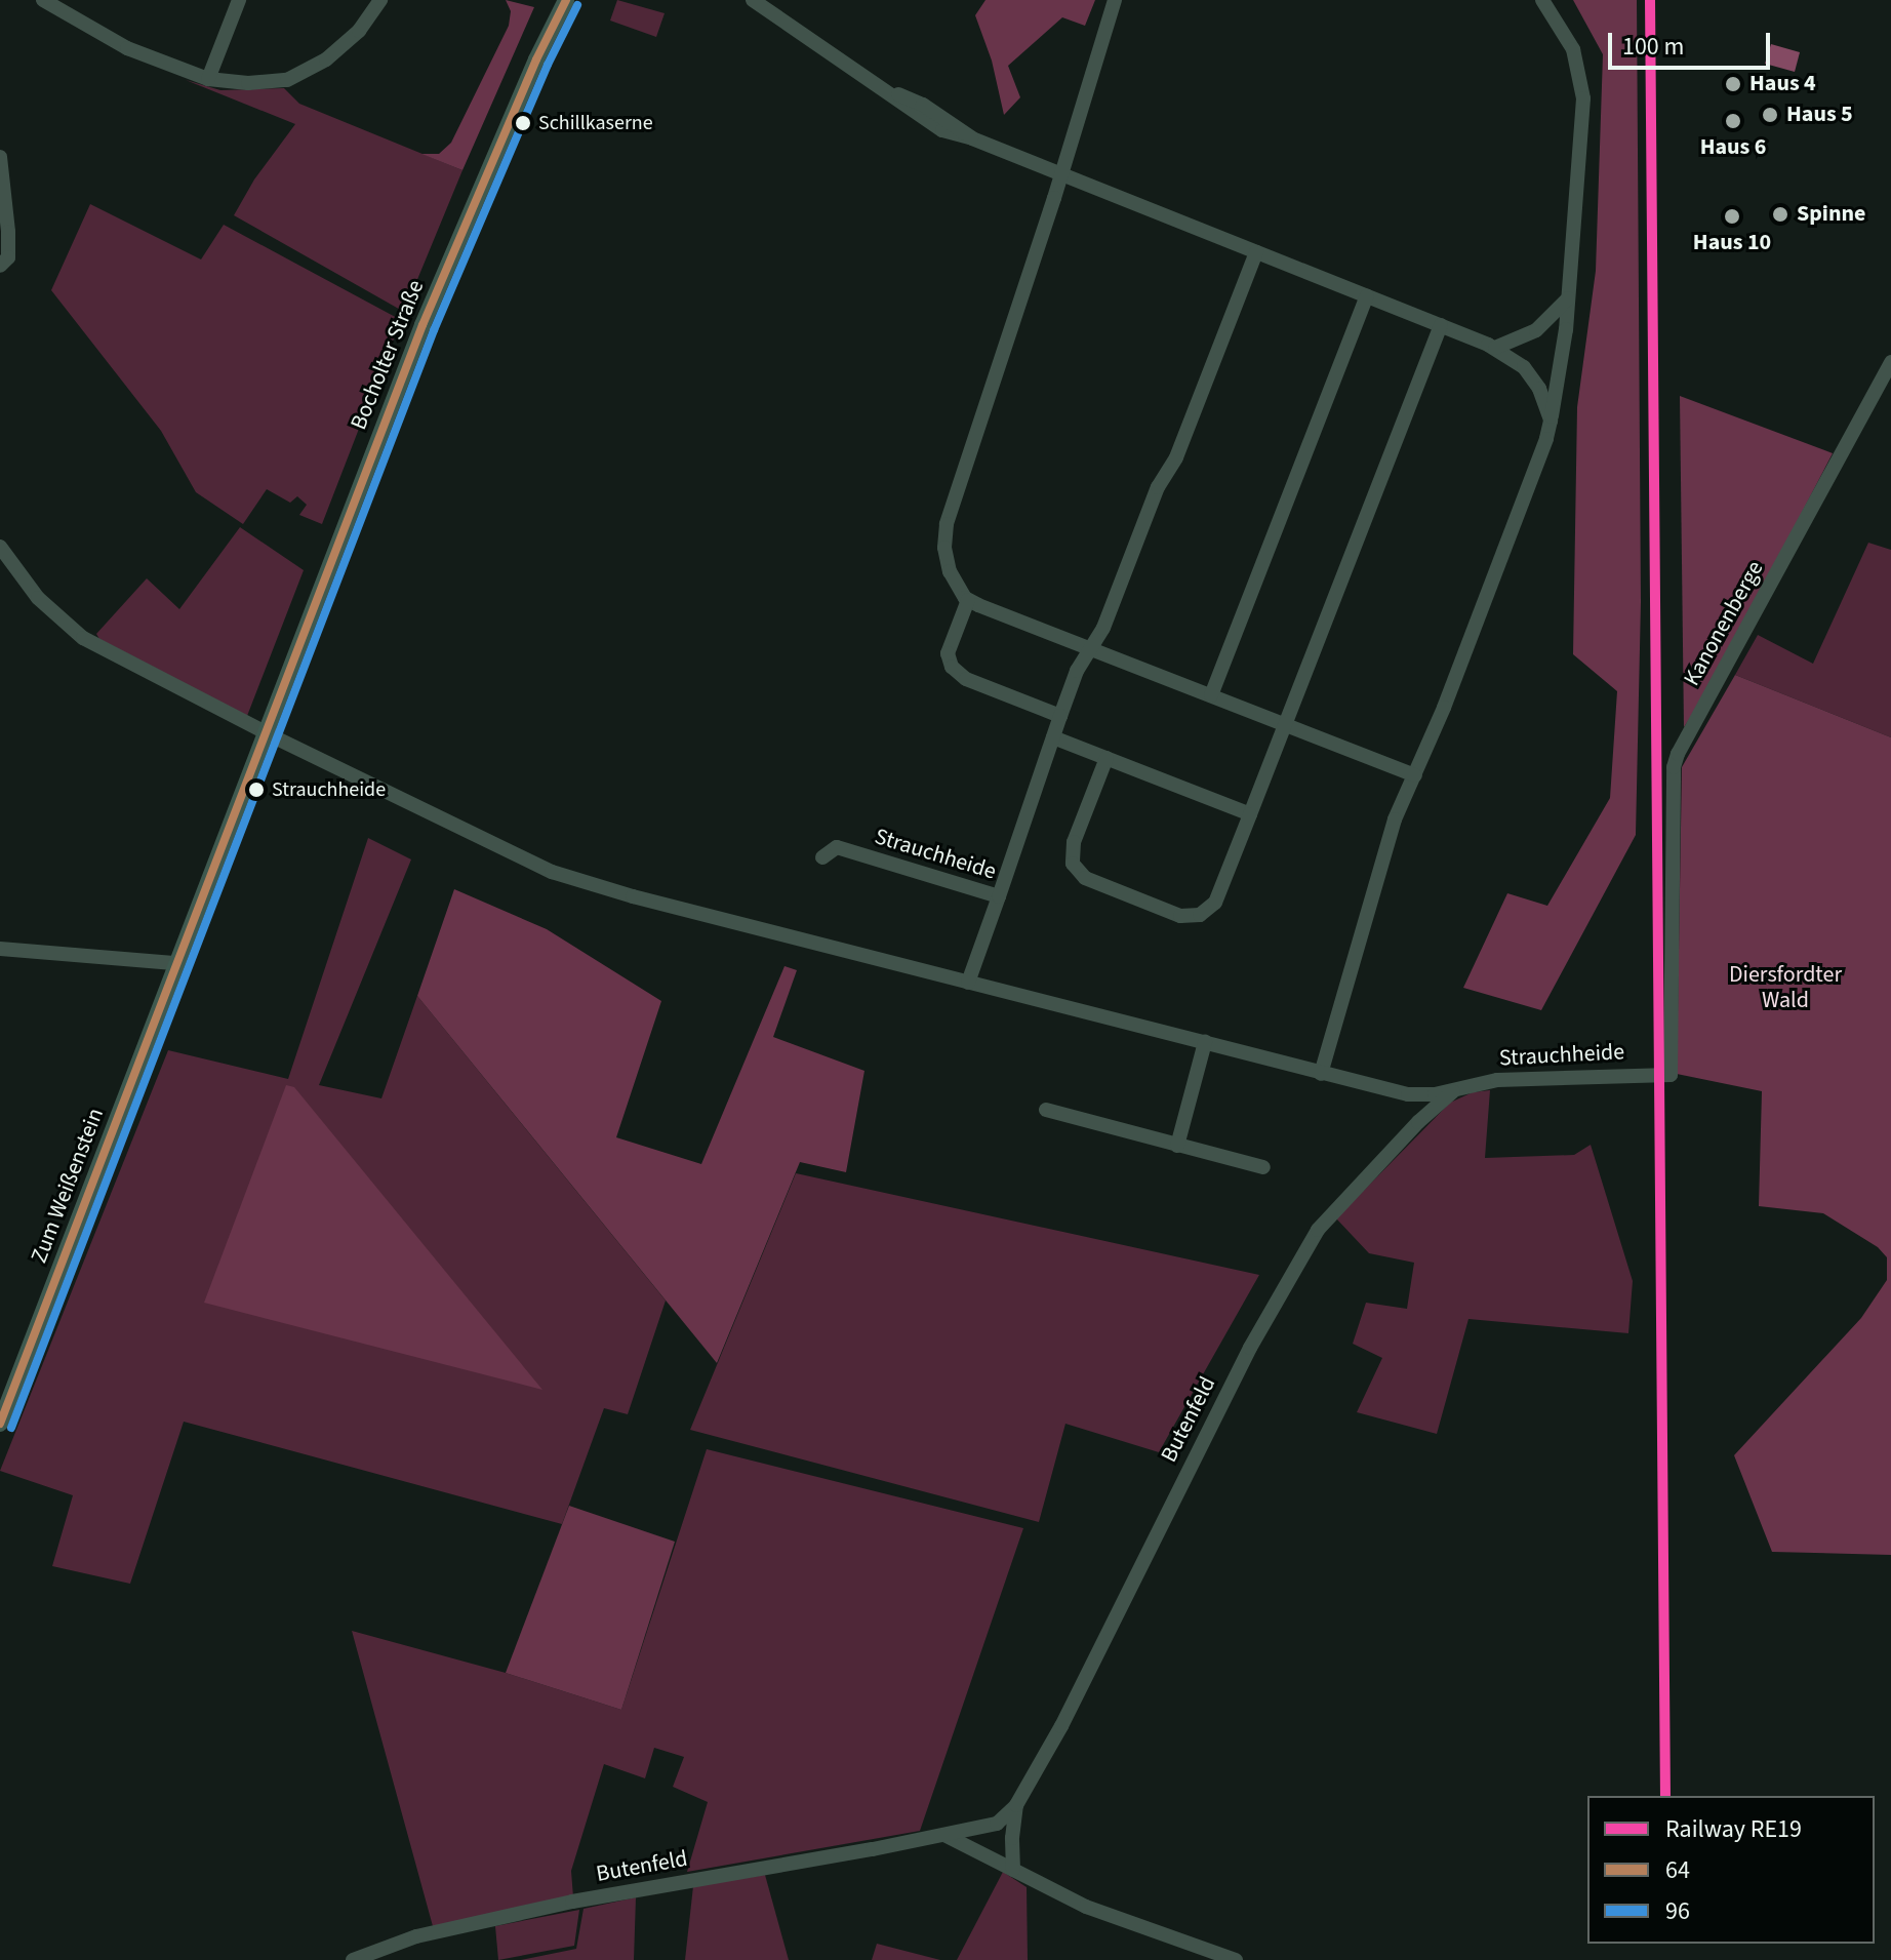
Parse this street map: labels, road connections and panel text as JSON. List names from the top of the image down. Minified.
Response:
{"streets":{"main road":["Bocholter Straße","Zum Weißenstein"],"street":["Kanonenberge","Strauchheide","Butenfeld"]},"crossings":[["Bocholter Straße","Strauchheide"],["Bocholter Straße","Zum Weißenstein"],["Kanonenberge","Strauchheide"],["Strauchheide","Zum Weißenstein"],["Strauchheide","Butenfeld"]],"parks":["Diersfordter Wald"],"places":["Haus 4","Haus 5","Haus 6","Schillkaserne","Spinne","Haus 10","Strauchheide"],"lines":["rail line RE19","transit line 64","transit line 96"],"legend":["Railway RE19","64","96"],"scale_bar":"100 m"}
